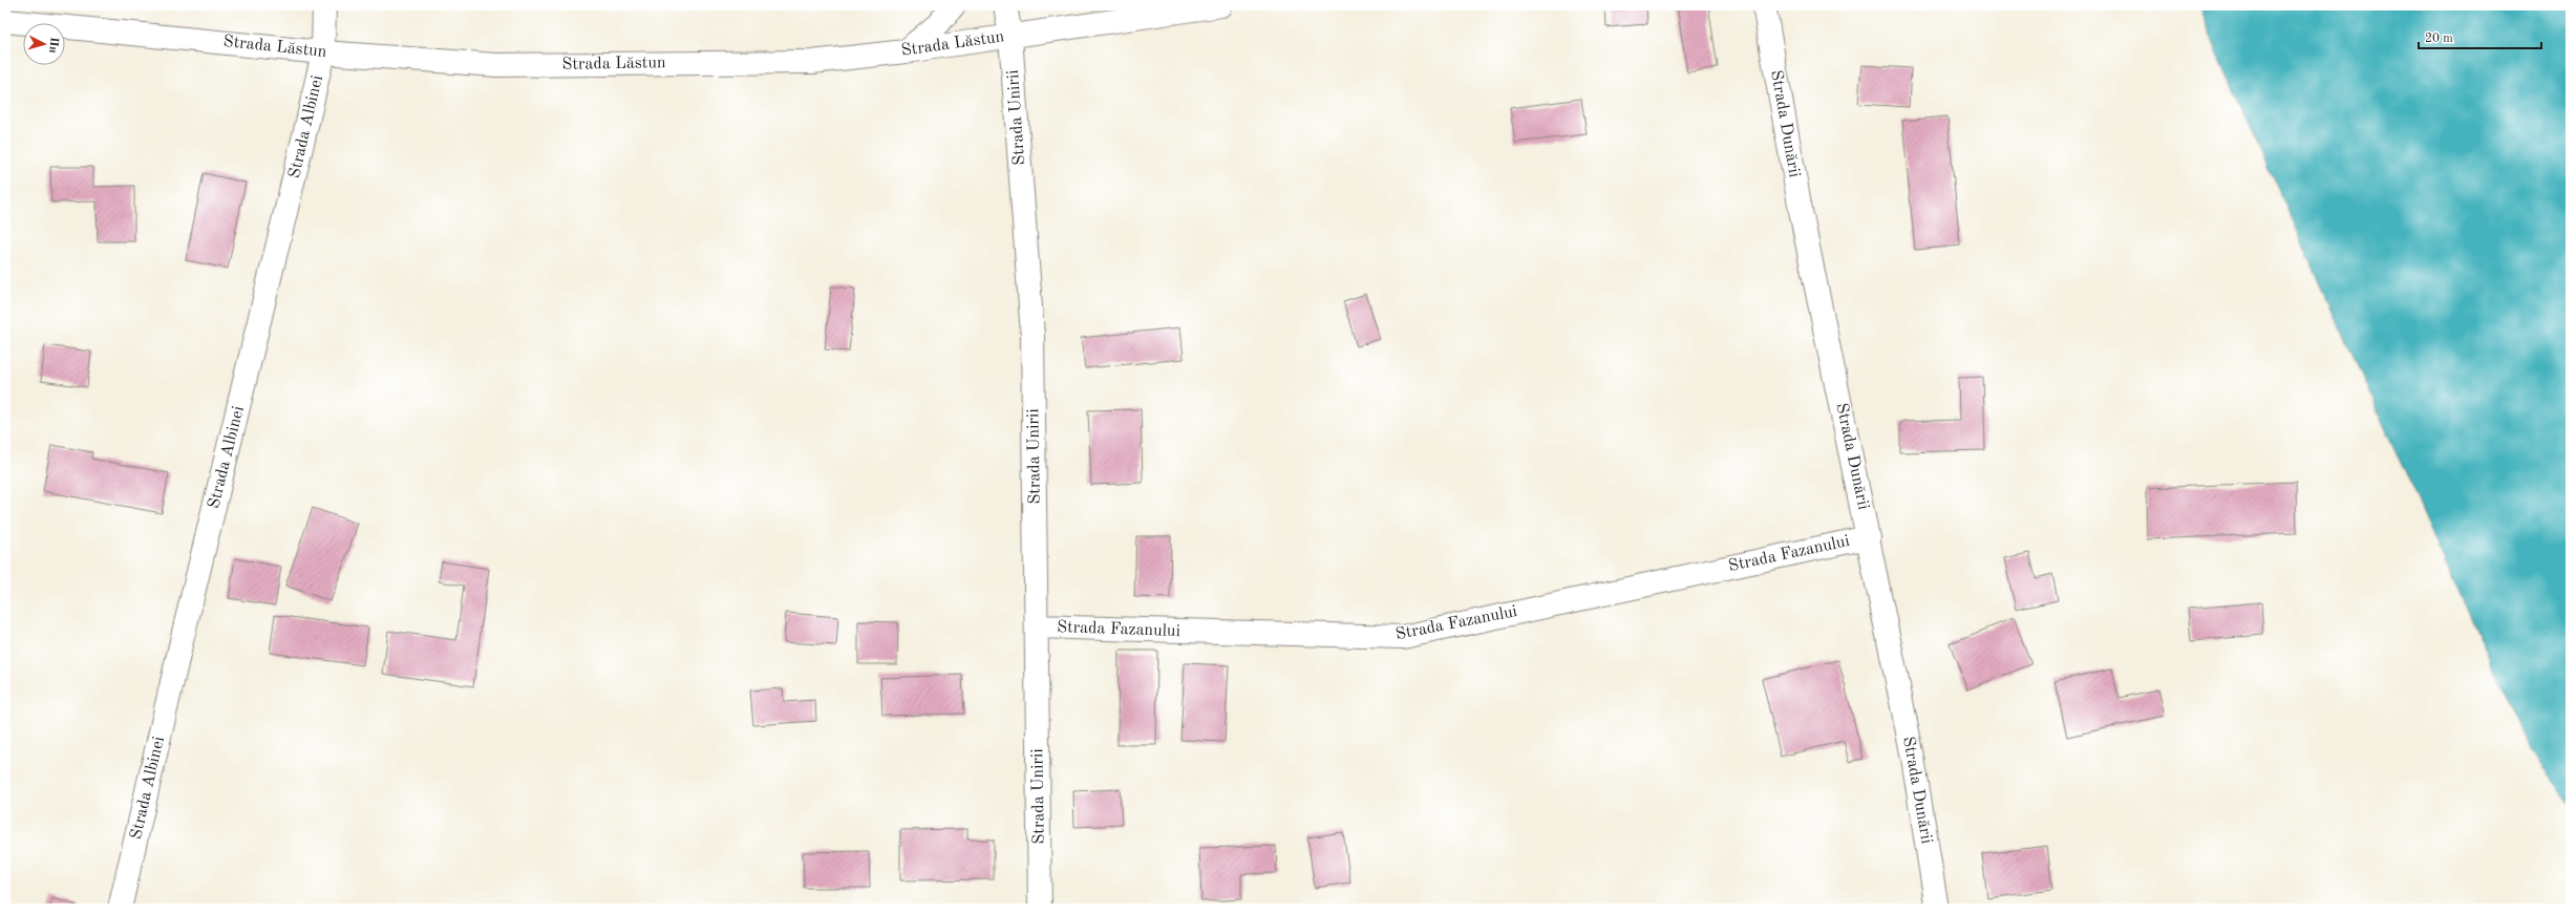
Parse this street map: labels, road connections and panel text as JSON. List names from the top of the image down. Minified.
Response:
{"streets":{"street":["Strada Lăstun","Strada Unirii","Strada Dunării","Strada Albinei","Strada Fazanului"]},"crossings":[["Strada Lăstun","Strada Unirii"],["Strada Lăstun","Strada Albinei"],["Strada Unirii","Strada Fazanului"],["Strada Dunării","Strada Fazanului"]],"scale_bar":"20 m","north":"right"}
